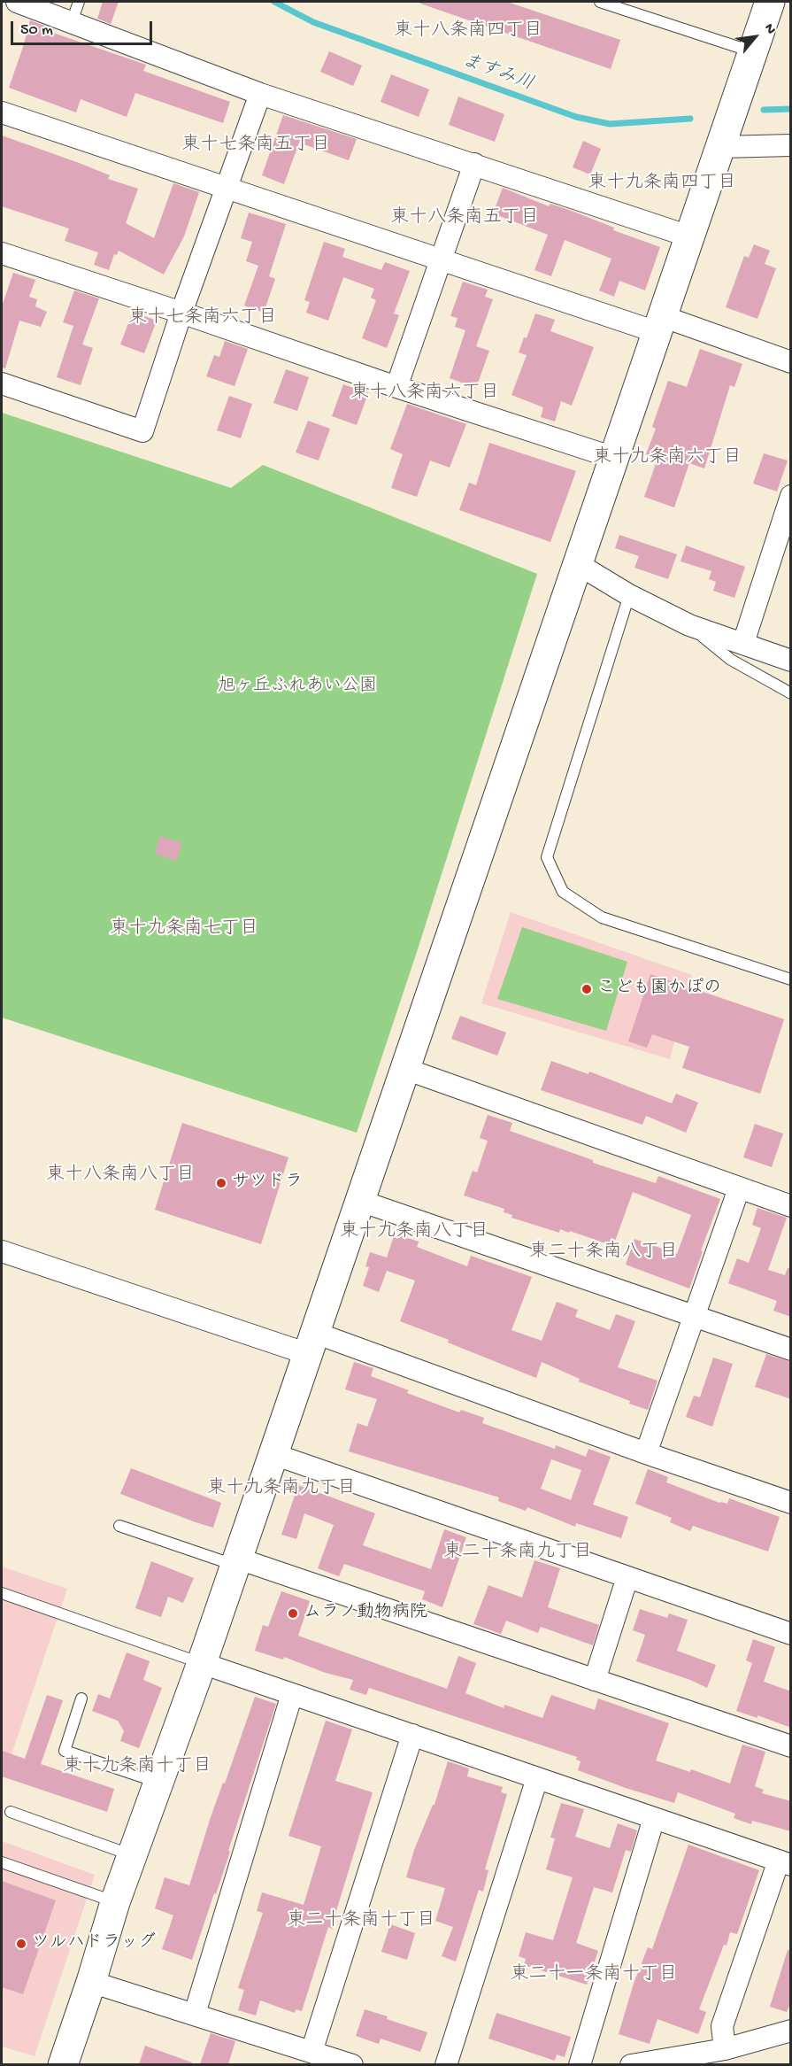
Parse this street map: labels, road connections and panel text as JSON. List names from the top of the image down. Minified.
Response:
{"districts":["東十八条南四丁目","東十七条南五丁目","東十九条南四丁目","東十八条南五丁目","東十七条南六丁目","東十八条南六丁目","東十九条南六丁目","東十九条南七丁目","東十八条南八丁目","東十九条南八丁目","東二十条南八丁目","東十九条南九丁目","東二十条南九丁目","東十九条南十丁目","東二十条南十丁目","東二十一条南十丁目"],"water":["ますみ川"],"parks":["旭ヶ丘ふれあい公園"],"places":["こども園かぽの","サツドラ","ムラノ動物病院","ツルハドラッグ"],"scale_bar":"50 m","north":"top right"}
